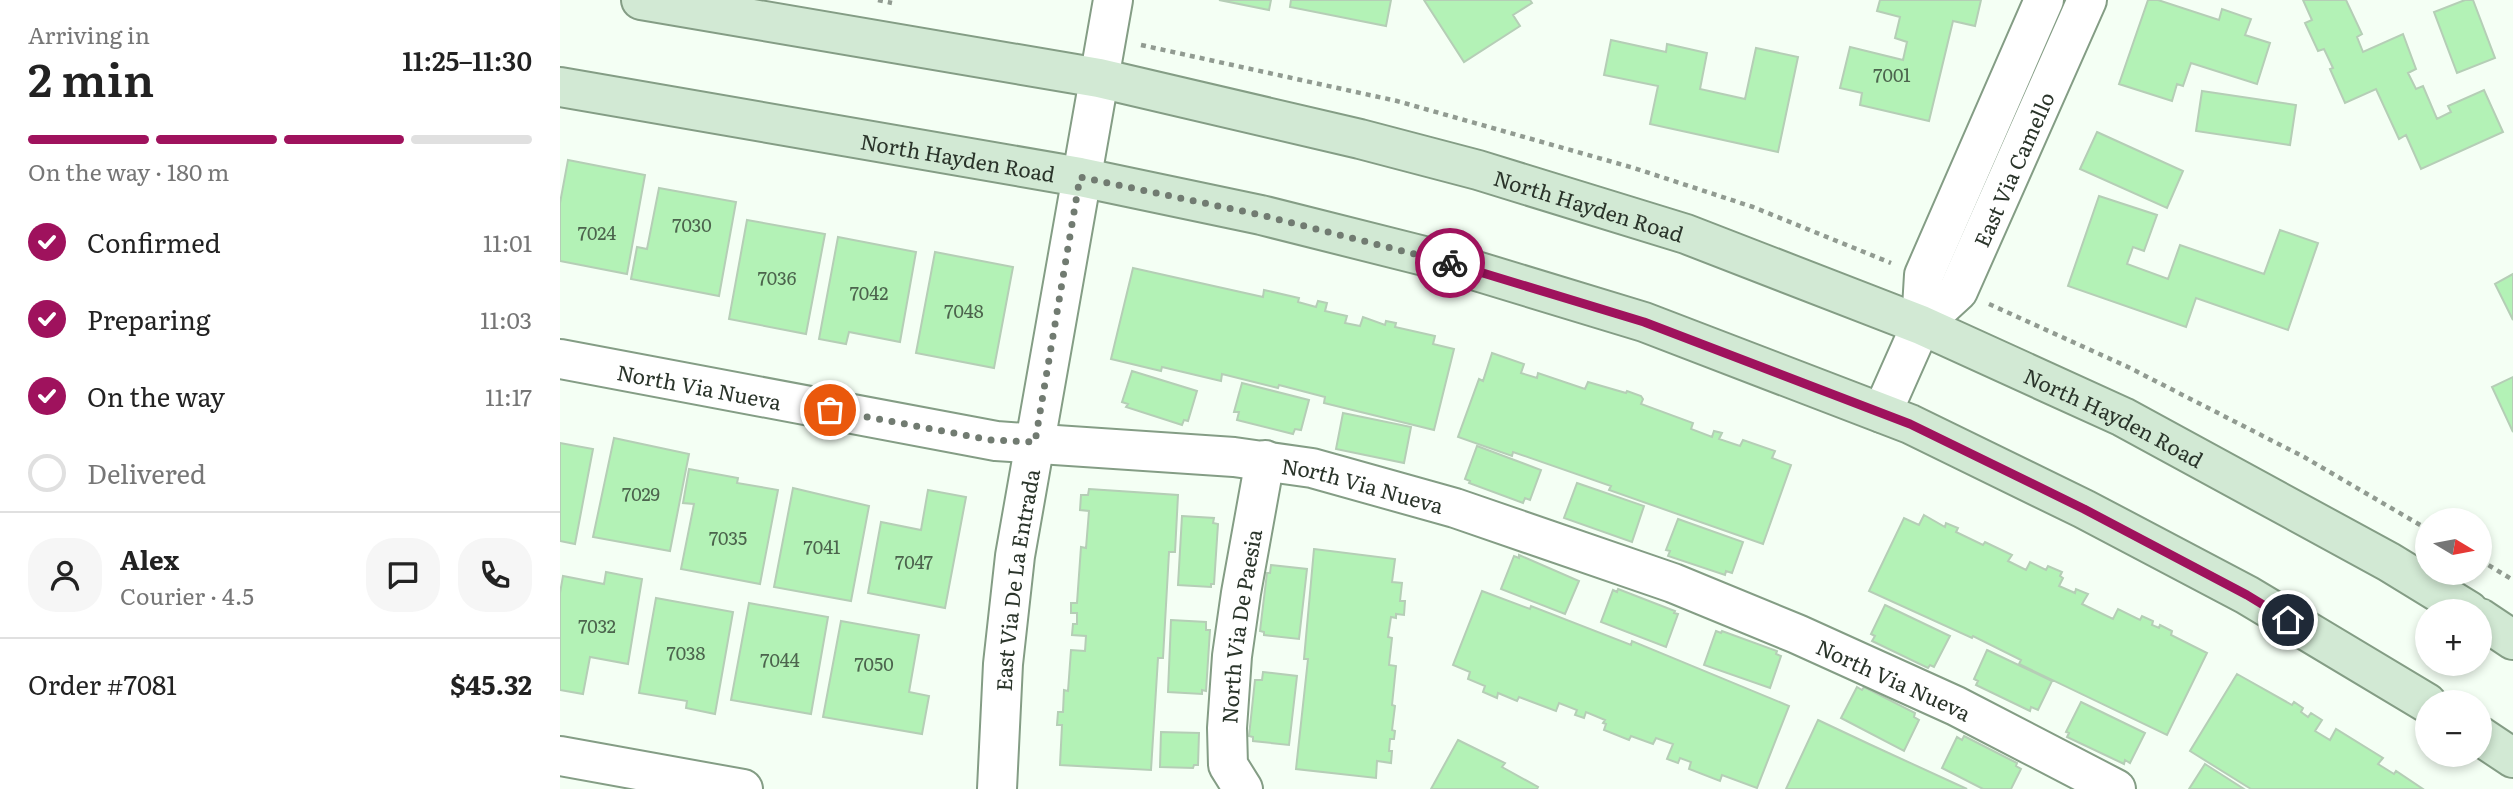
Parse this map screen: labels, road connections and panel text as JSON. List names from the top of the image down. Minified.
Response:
{"streets":{"main road":["North Hayden Road"],"street":["East Via Camello","North Via Nueva","East Via De La Entrada","North Via De Paesia"]},"crossings":[["North Hayden Road","East Via Camello"],["North Hayden Road","East Via De La Entrada"],["North Via Nueva","East Via De La Entrada"],["North Via Nueva","North Via De Paesia"]],"house_numbers":["7001","7030","7024","7036","7042","7048","7029","7035","7041","7047","7032","7038","7044","7050"],"north":"right","page":{"heading":["2 min","Arriving in","11:25–11:30"],"panel":["Alex","Courier · 4.5","Order #7081","$45.32"],"bar":"On the way · 180 m","list":[["Confirmed","11:01"],["Preparing","11:03"],["On the way","11:17"],"Delivered"],"map_buttons":["+","−"]}}
